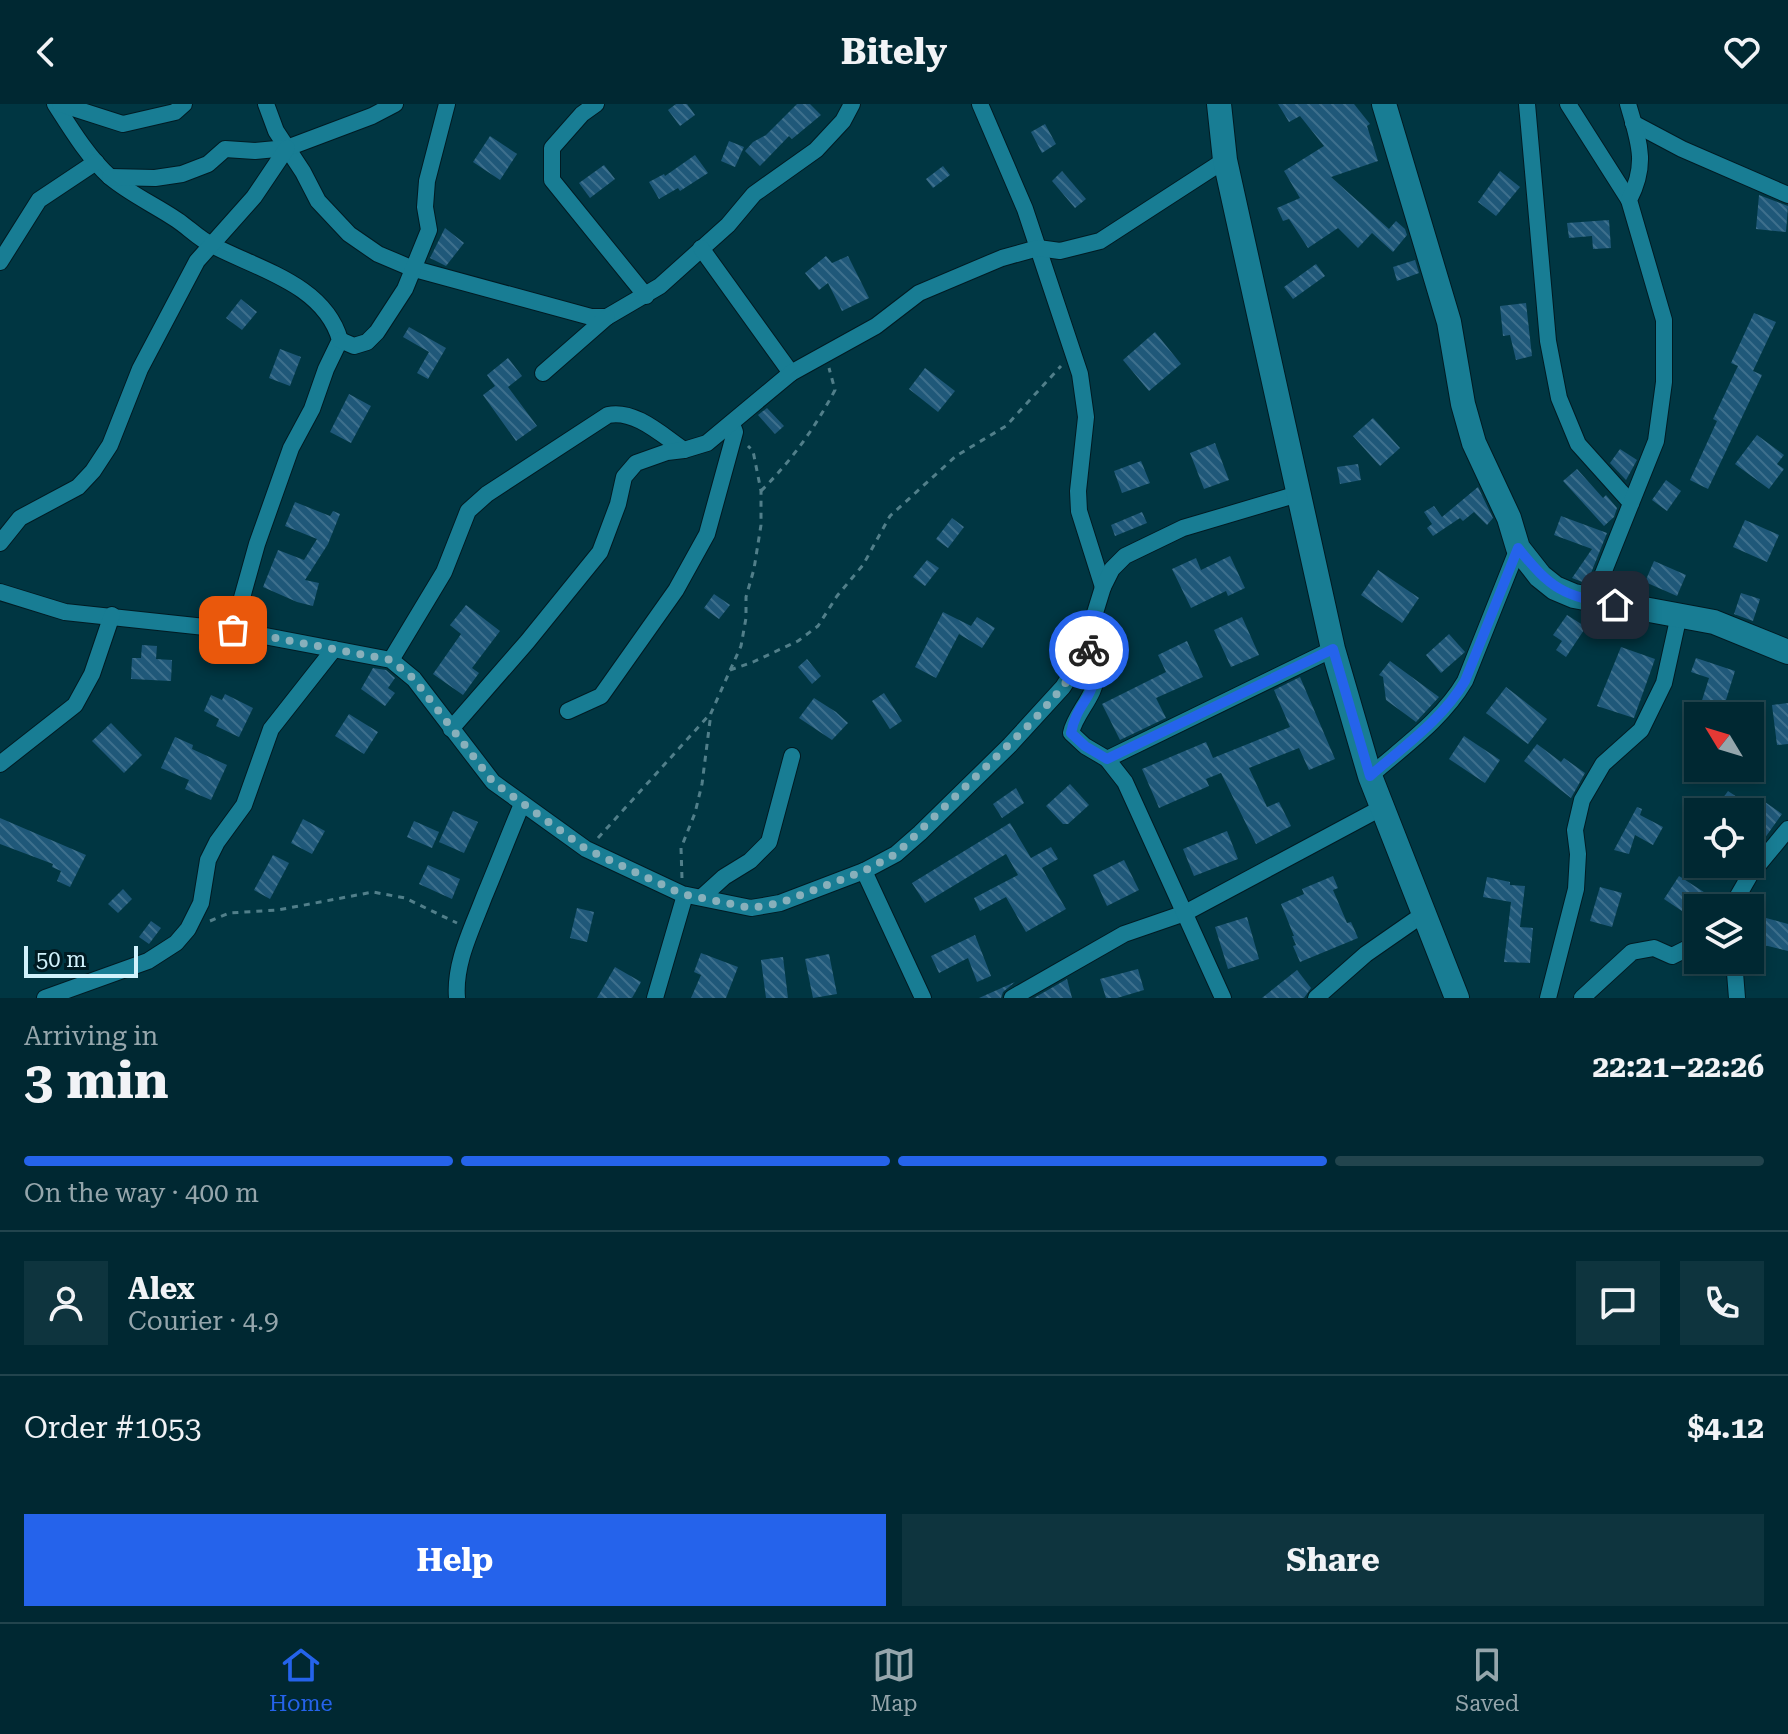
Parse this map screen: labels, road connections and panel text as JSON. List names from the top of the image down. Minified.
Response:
{"scale_bar":"50 m","north":"top left","page":{"header":"Bitely","scale":"50 m","heading":["3 min","Arriving in","22:21–22:26"],"panel":["Alex","Courier · 4.9","Order #1053","$4.12"],"bar":"On the way · 400 m","buttons":["Help","Share"],"tabs":["Home","Map","Saved"]}}
